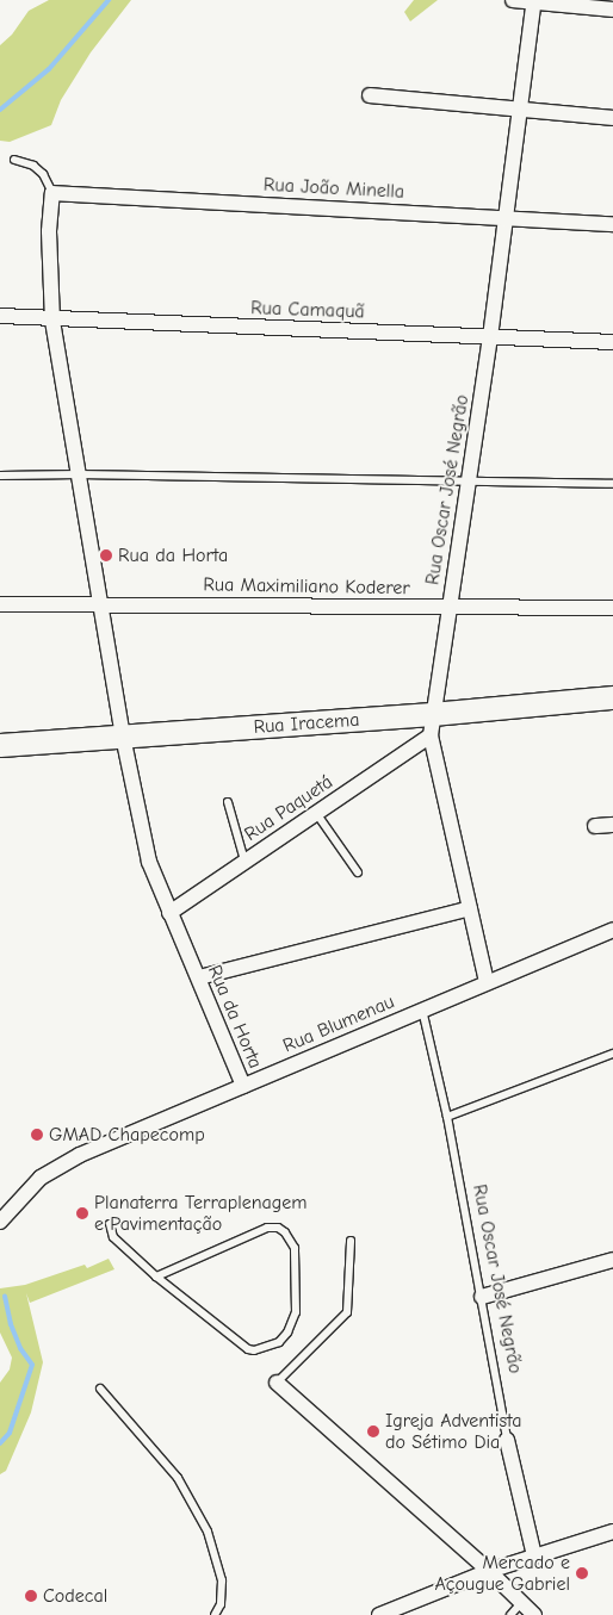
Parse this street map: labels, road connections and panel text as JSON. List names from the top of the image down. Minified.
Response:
{"streets":{"street":["Rua João Minella","Rua Camaquã","Rua Oscar José Negrão","Rua Maximiliano Koderer","Rua Iracema","Rua Paquetá","Rua da Horta","Rua Blumenau"]},"crossings":[["Rua João Minella","Rua Oscar José Negrão"],["Rua João Minella","Rua da Horta"],["Rua Camaquã","Rua Oscar José Negrão"],["Rua Camaquã","Rua da Horta"],["Rua Oscar José Negrão","Rua Maximiliano Koderer"],["Rua Oscar José Negrão","Rua Iracema"],["Rua Oscar José Negrão","Rua Paquetá"],["Rua Oscar José Negrão","Rua Blumenau"],["Rua Maximiliano Koderer","Rua da Horta"],["Rua Iracema","Rua Paquetá"],["Rua Iracema","Rua da Horta"],["Rua Paquetá","Rua da Horta"],["Rua da Horta","Rua Blumenau"]],"places":["Rua da Horta","GMAD Chapecomp","Planaterra Terraplenagem e Pavimentação","Igreja Adventista do Sétimo Dia","Mercado e Açougue Gabriel","Codecal"]}
